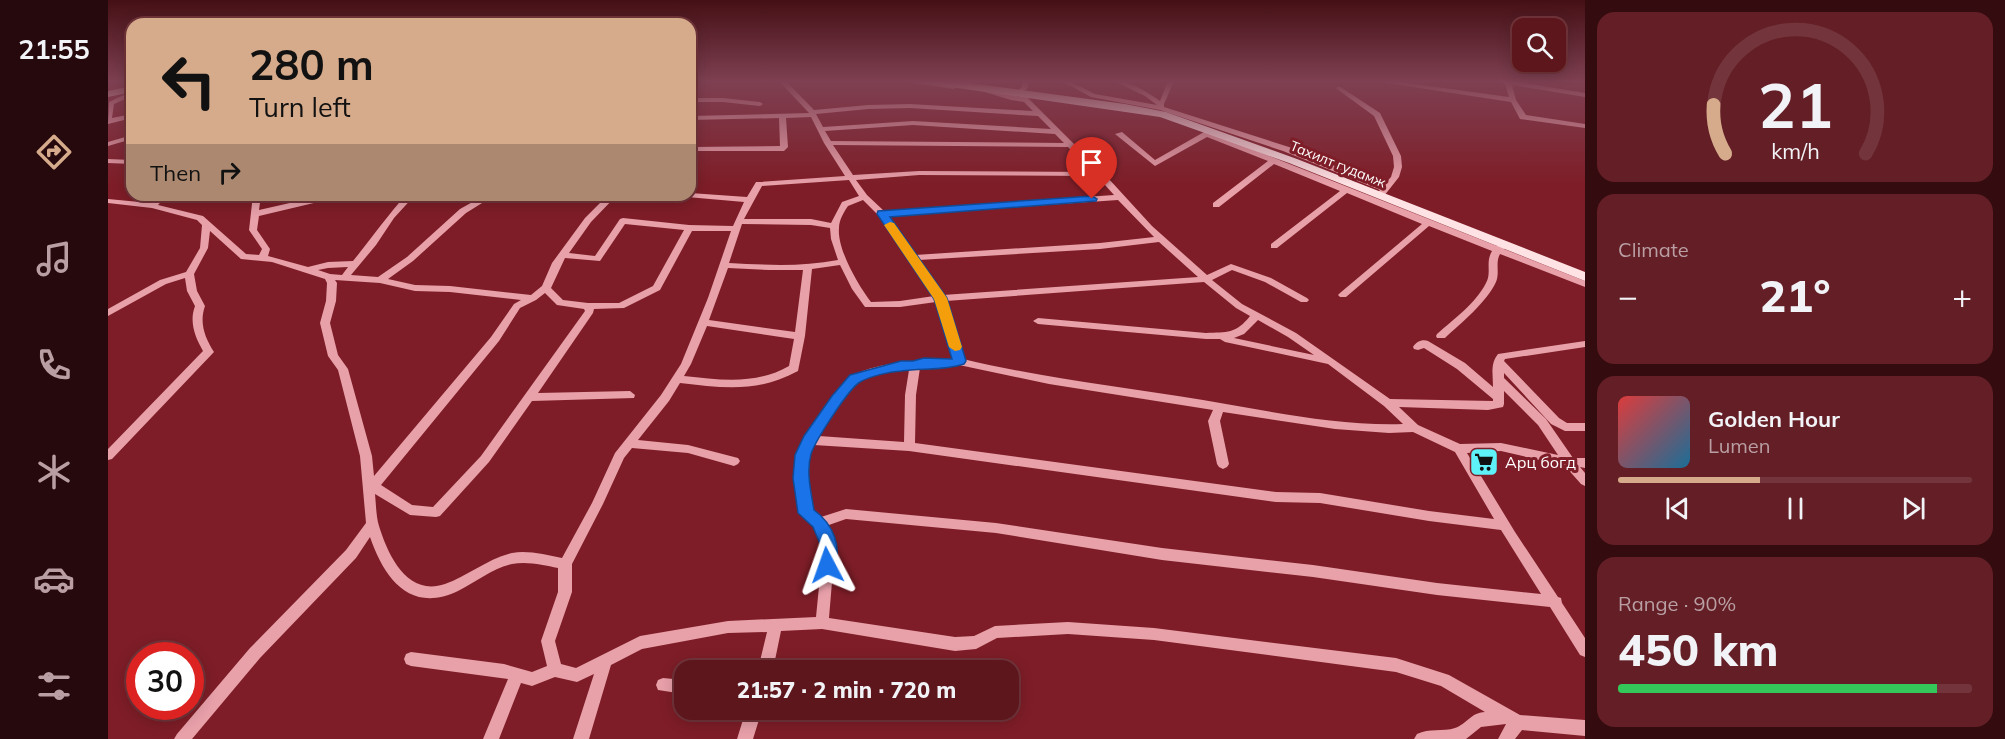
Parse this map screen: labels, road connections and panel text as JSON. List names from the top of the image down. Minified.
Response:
{"streets":{"main road":["Тахилт гудамж"]},"places":{"supermarket":["Арц богд"]},"page":{"tabs":"21:55","turn":["280 m","Turn left"],"then":"Then","tile":["Climate",["Range · 90%","450 km"]],"heat":["−","21°","+"],"song":["Golden Hour","Lumen"],"limit":"30","trip":"21:57 · 2 min · 720 m","gauge":["21","km/h"]}}
